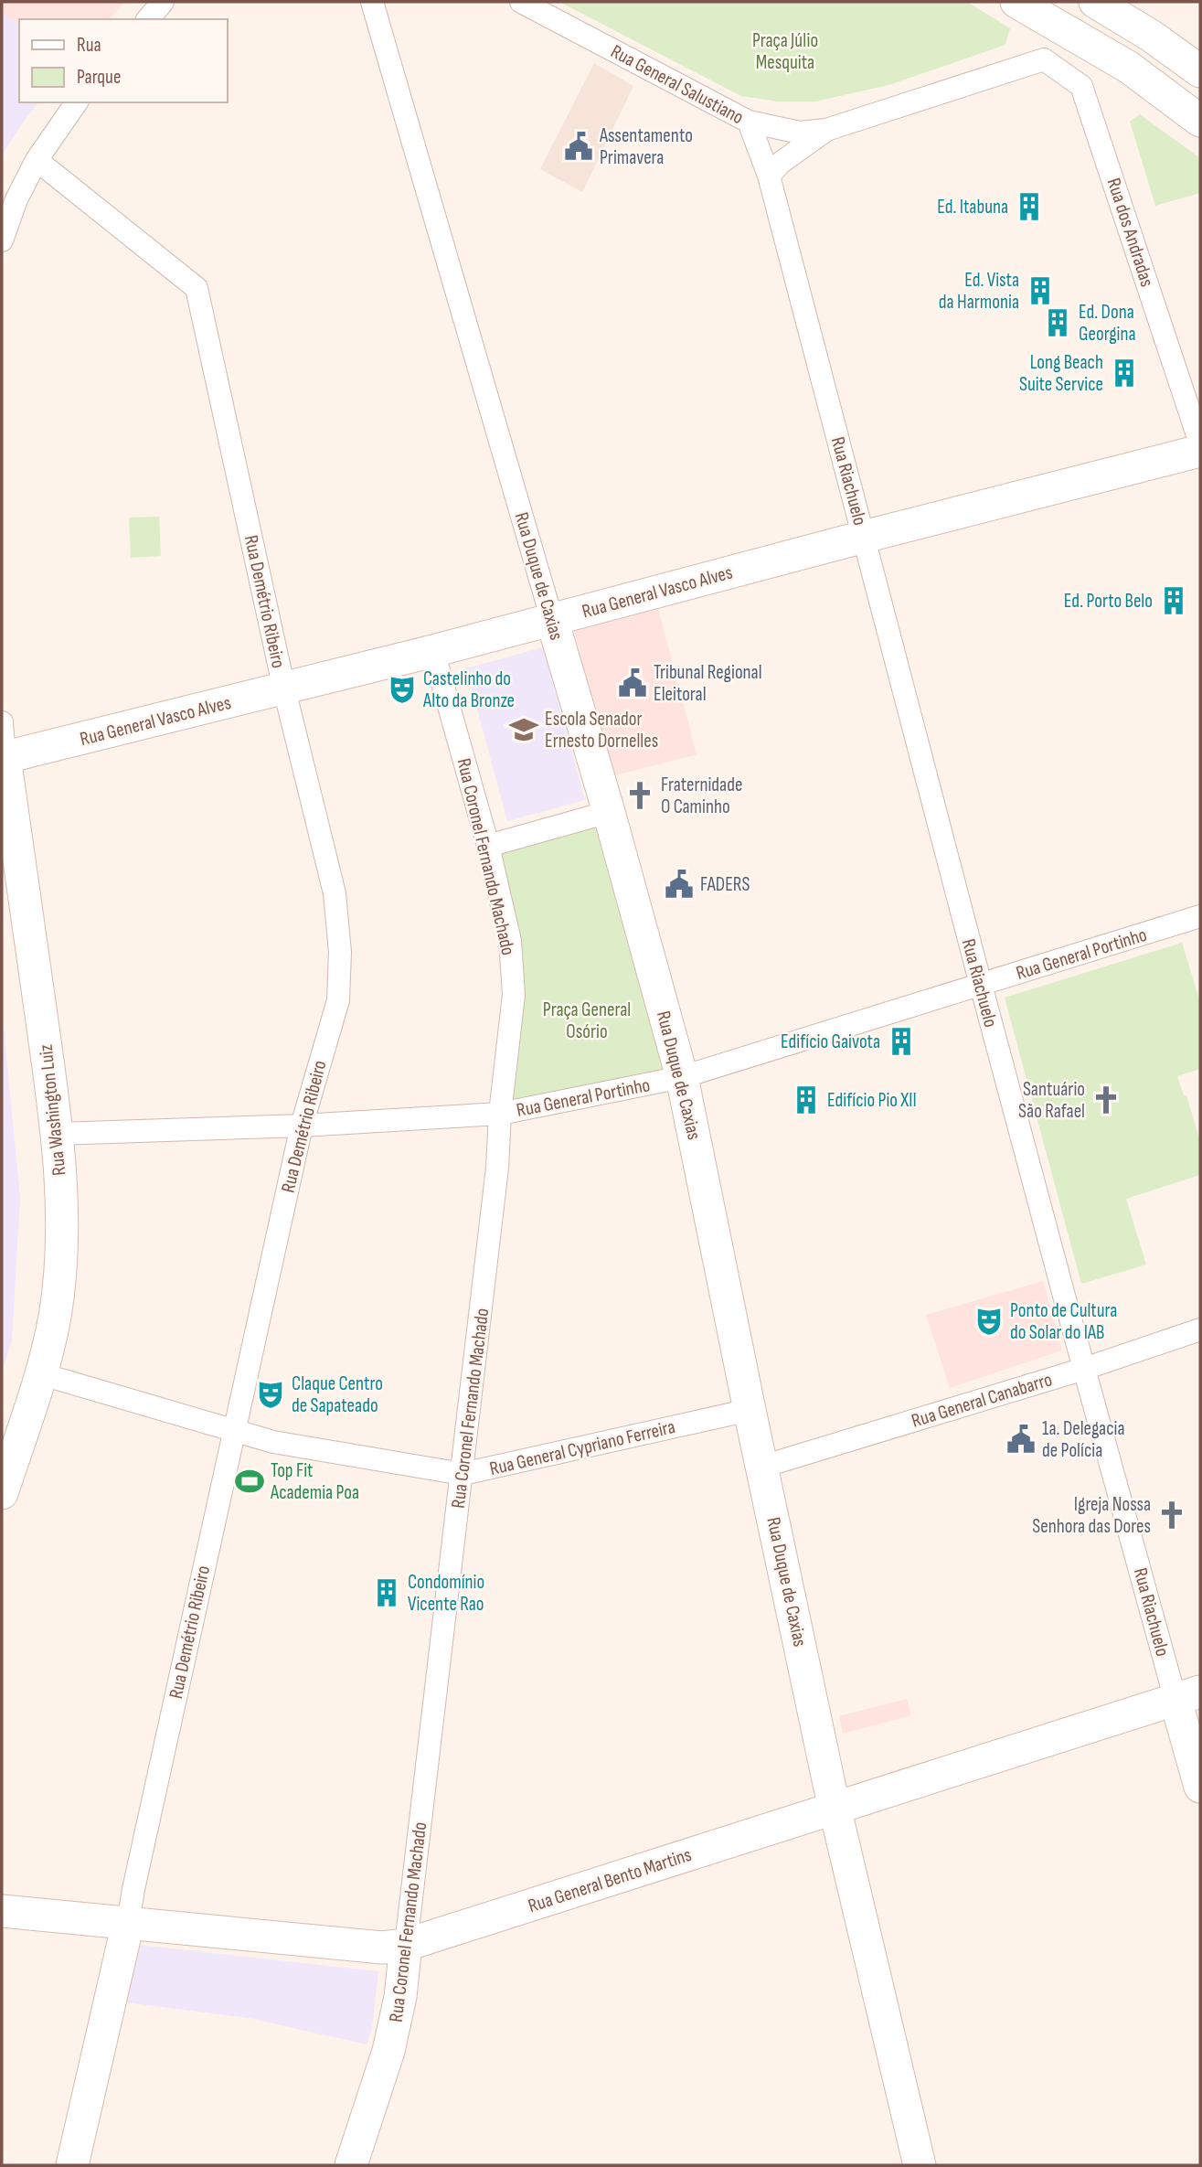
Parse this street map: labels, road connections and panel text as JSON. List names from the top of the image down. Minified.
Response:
{"streets":{"street":["Rua General Salustiano","Rua dos Andradas","Rua Riachuelo","Rua Duque de Caxias","Rua General Vasco Alves","Rua Demétrio Ribeiro","Rua Coronel Fernando Machado","Rua General Portinho","Rua Washington Luiz","Rua General Canabarro","Rua General Cypriano Ferreira","Rua General Bento Martins"]},"crossings":[["Rua General Salustiano","Rua dos Andradas"],["Rua General Salustiano","Rua Riachuelo"],["Rua Riachuelo","Rua General Vasco Alves"],["Rua Riachuelo","Rua General Portinho"],["Rua Riachuelo","Rua General Canabarro"],["Rua Riachuelo","Rua General Bento Martins"],["Rua Duque de Caxias","Rua General Vasco Alves"],["Rua Duque de Caxias","Rua General Portinho"],["Rua Duque de Caxias","Rua General Canabarro"],["Rua Duque de Caxias","Rua General Cypriano Ferreira"],["Rua Duque de Caxias","Rua General Bento Martins"],["Rua General Vasco Alves","Rua Demétrio Ribeiro"],["Rua General Vasco Alves","Rua Coronel Fernando Machado"],["Rua General Vasco Alves","Rua Washington Luiz"],["Rua Demétrio Ribeiro","Rua General Portinho"],["Rua Demétrio Ribeiro","Rua General Cypriano Ferreira"],["Rua Demétrio Ribeiro","Rua General Bento Martins"],["Rua Coronel Fernando Machado","Rua General Portinho"],["Rua Coronel Fernando Machado","Rua General Cypriano Ferreira"],["Rua Coronel Fernando Machado","Rua General Bento Martins"],["Rua General Portinho","Rua Washington Luiz"],["Rua Washington Luiz","Rua General Cypriano Ferreira"]],"parks":["Praça Júlio Mesquita","Praça General Osório"],"places":{"public building":["Assentamento Primavera","Tribunal Regional Eleitoral","FADERS","1a. Delegacia de Polícia"],"building":["Ed. Itabuna","Ed. Vista da Harmonia","Ed. Dona Georgina","Long Beach Suite Service","Ed. Porto Belo","Edifício Gaivota","Edifício Pio XII","Condomínio Vicente Rao"],"theatre":["Castelinho do Alto da Bronze","Ponto de Cultura do Solar do IAB","Claque Centro de Sapateado"],"school or university":["Escola Senador Ernesto Dornelles"],"church":["Fraternidade O Caminho","Santuário São Rafael","Igreja Nossa Senhora das Dores"],"sports":["Top Fit Academia Poa"]},"legend":["Rua","Parque"]}
